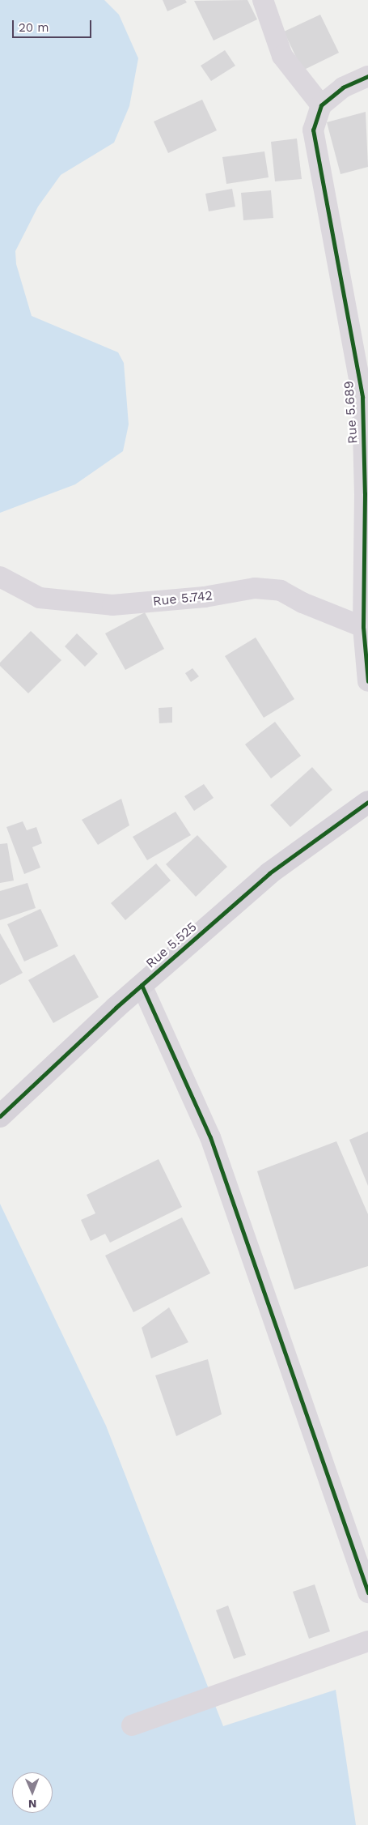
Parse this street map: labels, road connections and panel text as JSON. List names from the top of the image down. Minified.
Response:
{"streets":{"street":["Rue 5.689","Rue 5.742","Rue 5.525"]},"crossings":[["Rue 5.689","Rue 5.742"]],"scale_bar":"20 m","north":"bottom"}
